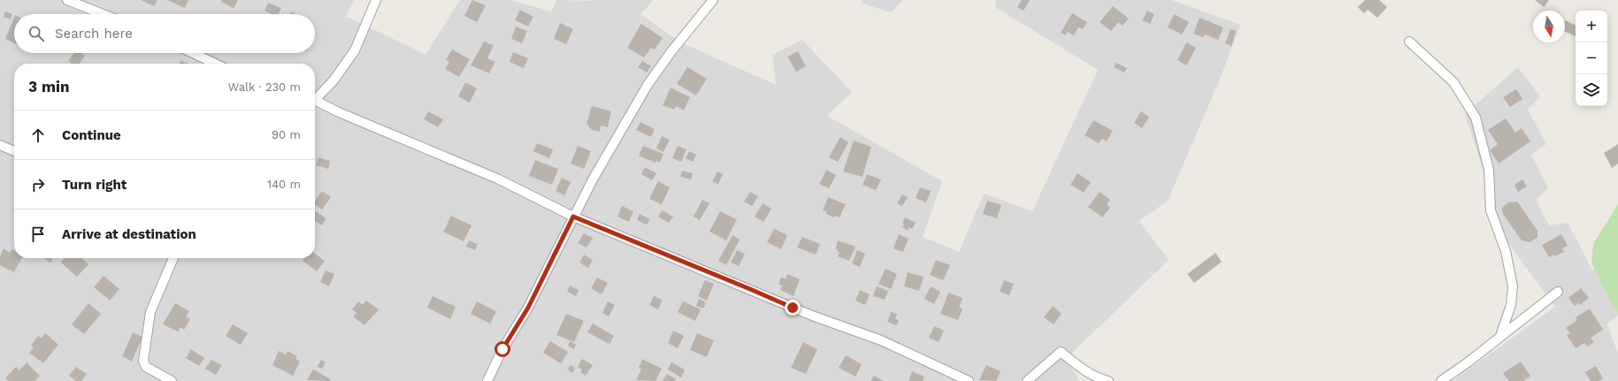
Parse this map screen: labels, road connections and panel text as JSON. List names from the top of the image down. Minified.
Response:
{"north":"bottom","page":{"map_buttons":["+","−"],"search":"Search here","heading":["3 min","Walk · 230 m"],"list":[["Continue","90 m"],["Turn right","140 m"],"Arrive at destination"]}}
